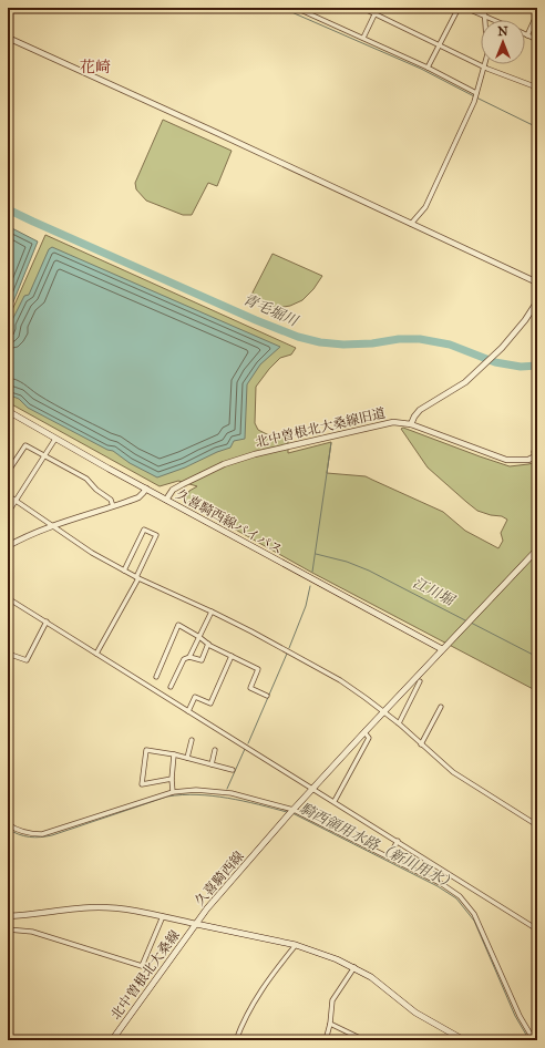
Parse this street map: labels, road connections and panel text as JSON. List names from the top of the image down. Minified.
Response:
{"streets":{"main road":["久喜騎西線バイパス","久喜騎西線","北中曽根北大桑線"],"street":["北中曽根北大桑線旧道"]},"crossings":[["北中曽根北大桑線旧道","久喜騎西線バイパス"],["久喜騎西線バイパス","久喜騎西線"],["久喜騎西線","北中曽根北大桑線"]],"districts":["花崎"],"water":["青毛堀川","江川堀","騎西領用水路（新川用水）"],"north":"top"}
